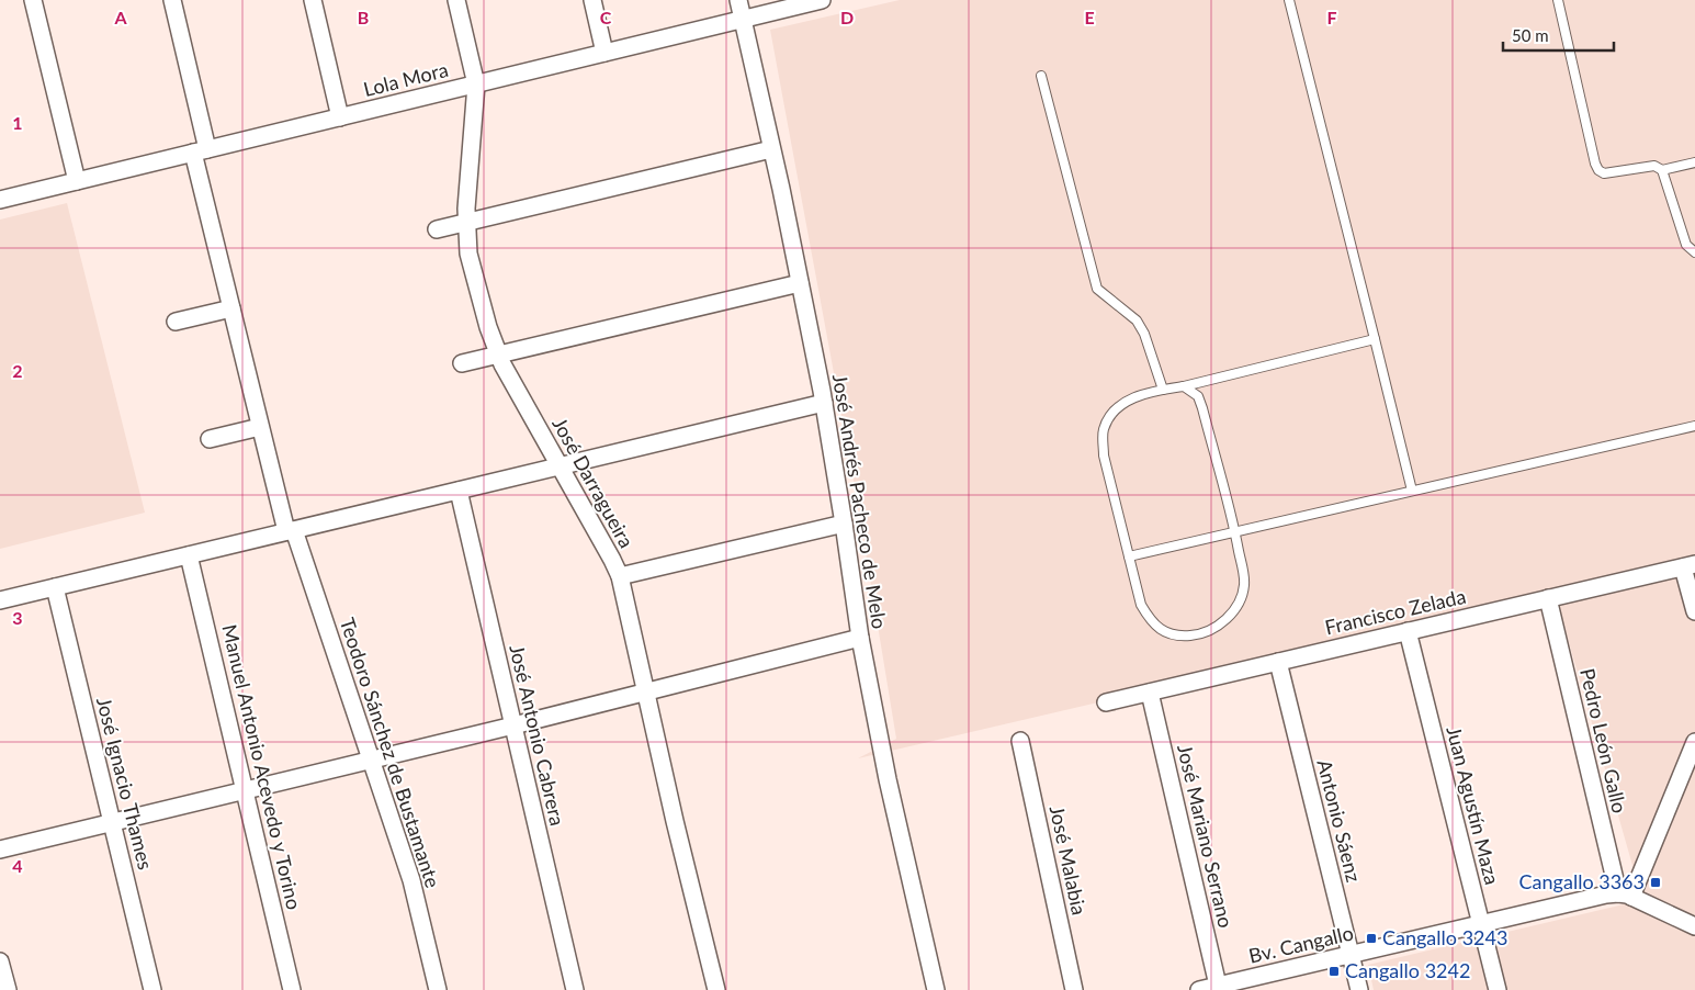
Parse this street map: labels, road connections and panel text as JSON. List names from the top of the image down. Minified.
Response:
{"streets":{"street":["Lola Mora","José Darragueira","José Andrés Pacheco de Melo","Francisco Zelada","José Antonio Cabrera","Pedro León Gallo","Teodoro Sánchez de Bustamante","Manuel Antonio Acevedo y Torino","José Ignacio Thames","Juan Agustín Maza","Antonio Sáenz","José Mariano Serrano","José Malabia","Bv. Cangallo"]},"crossings":[["Lola Mora","José Darragueira"],["Lola Mora","José Andrés Pacheco de Melo"],["Lola Mora","Teodoro Sánchez de Bustamante"],["Francisco Zelada","Pedro León Gallo"],["Francisco Zelada","Juan Agustín Maza"],["Francisco Zelada","Antonio Sáenz"],["Francisco Zelada","José Mariano Serrano"],["Pedro León Gallo","Bv. Cangallo"],["Juan Agustín Maza","Bv. Cangallo"],["Antonio Sáenz","Bv. Cangallo"],["José Mariano Serrano","Bv. Cangallo"]],"places":{"transit":["Cangallo 3363","Cangallo 3243","Cangallo 3242"]},"scale_bar":"50 m","grid":{"columns":["A","B","C","D","E","F"],"rows":["1","2","3","4"]}}
